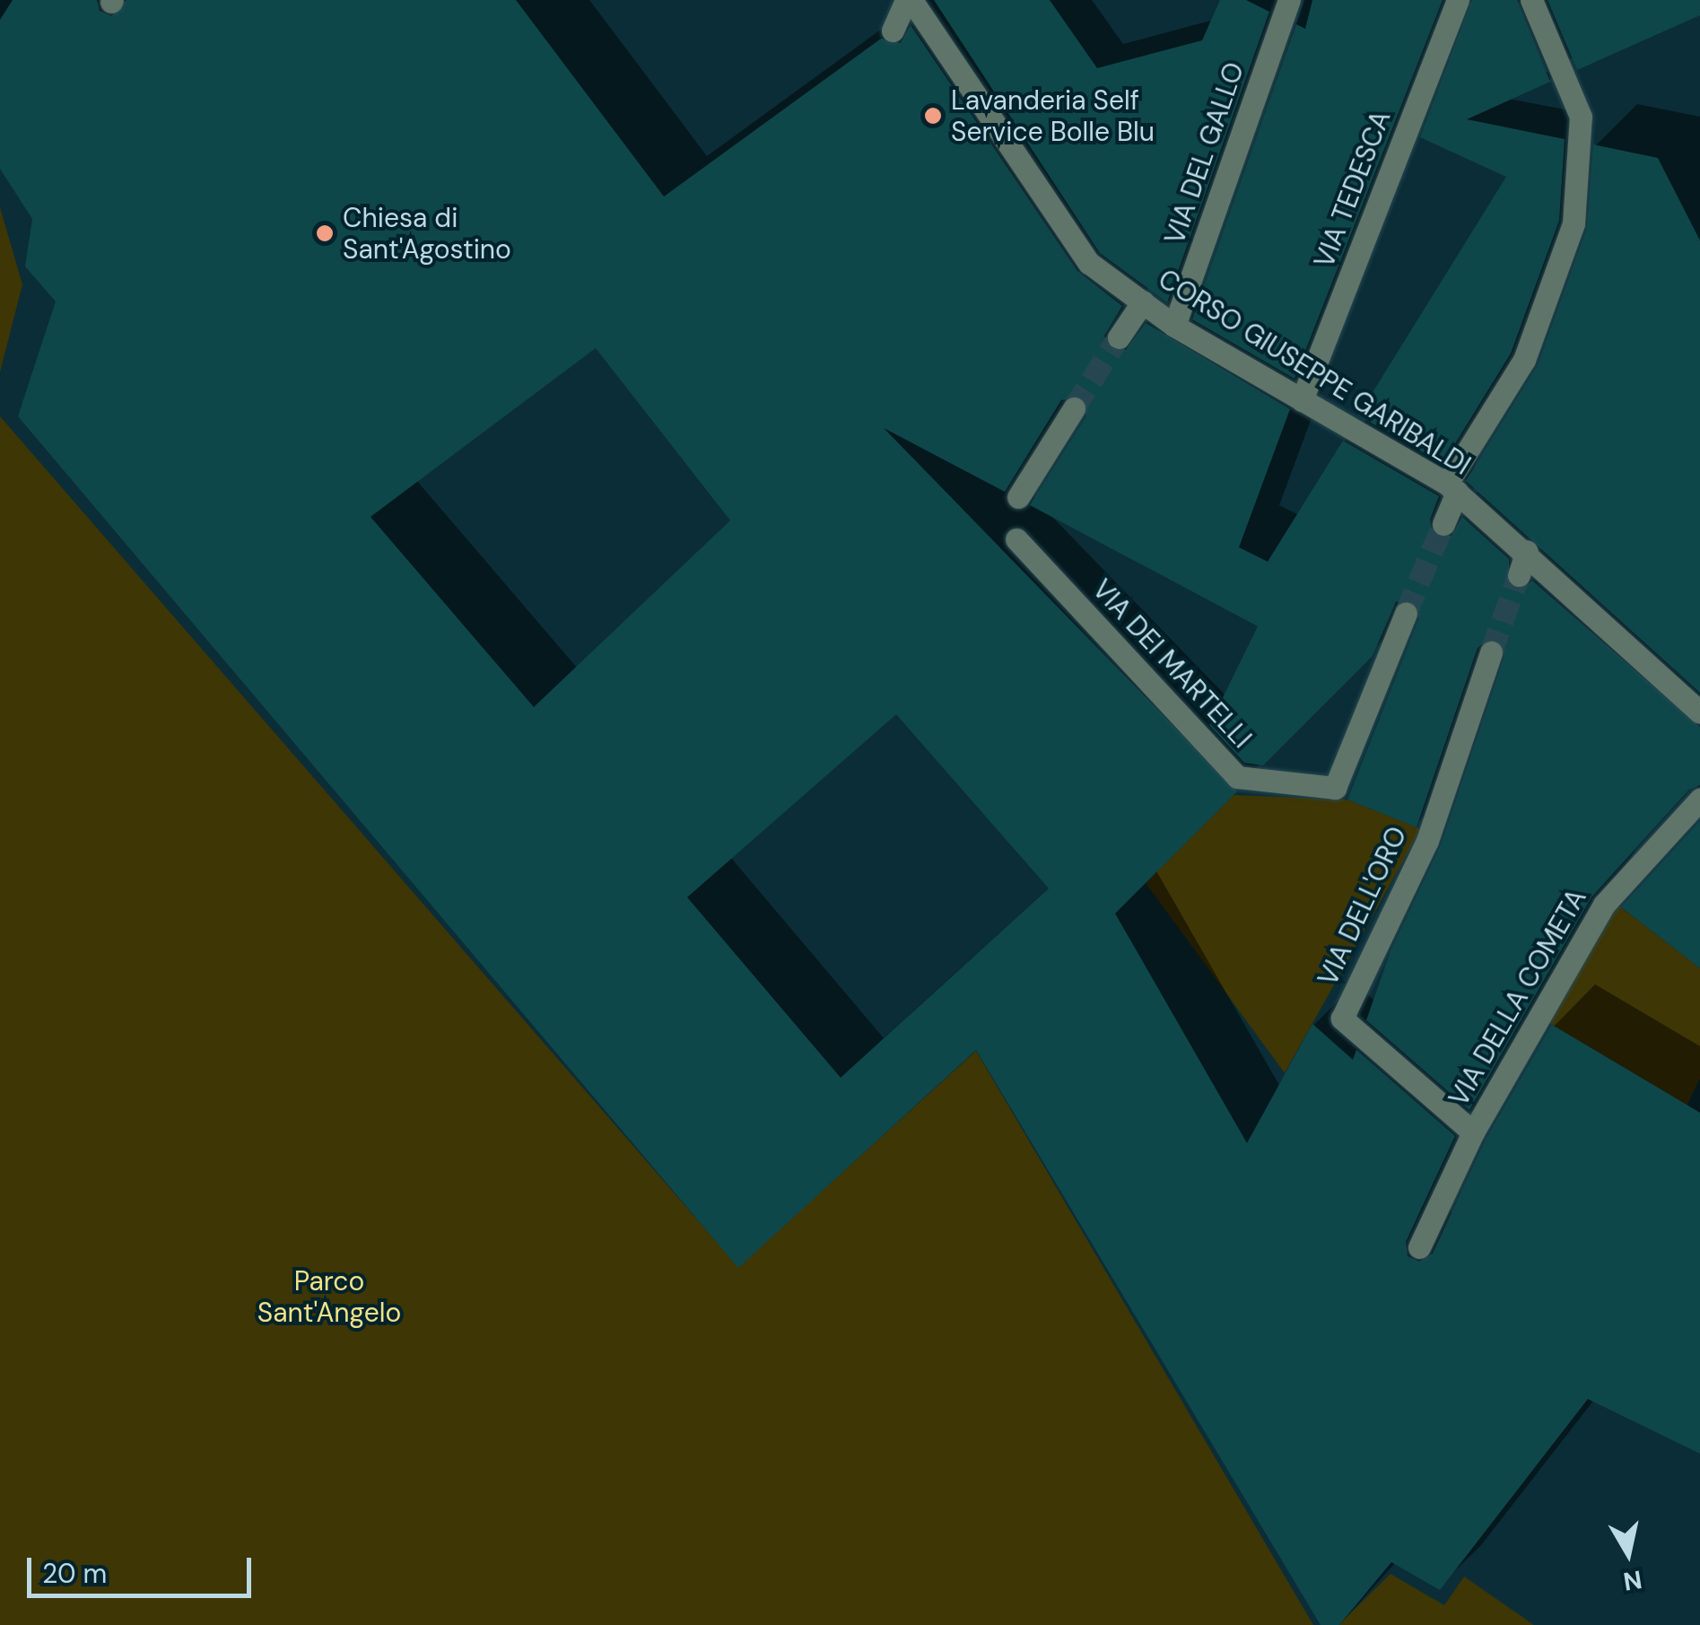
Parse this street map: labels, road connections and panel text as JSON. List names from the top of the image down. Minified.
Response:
{"streets":{"street":["VIA DEL GALLO","VIA TEDESCA","CORSO GIUSEPPE GARIBALDI","VIA DEI MARTELLI","VIA DELL'ORO","VIA DELLA COMETA"]},"crossings":[["VIA DEL GALLO","CORSO GIUSEPPE GARIBALDI"],["VIA TEDESCA","CORSO GIUSEPPE GARIBALDI"],["VIA DELL'ORO","VIA DELLA COMETA"]],"parks":["Parco Sant'Angelo"],"places":["Lavanderia Self Service Bolle Blu","Chiesa di Sant'Agostino"],"scale_bar":"20 m","north":"bottom"}
